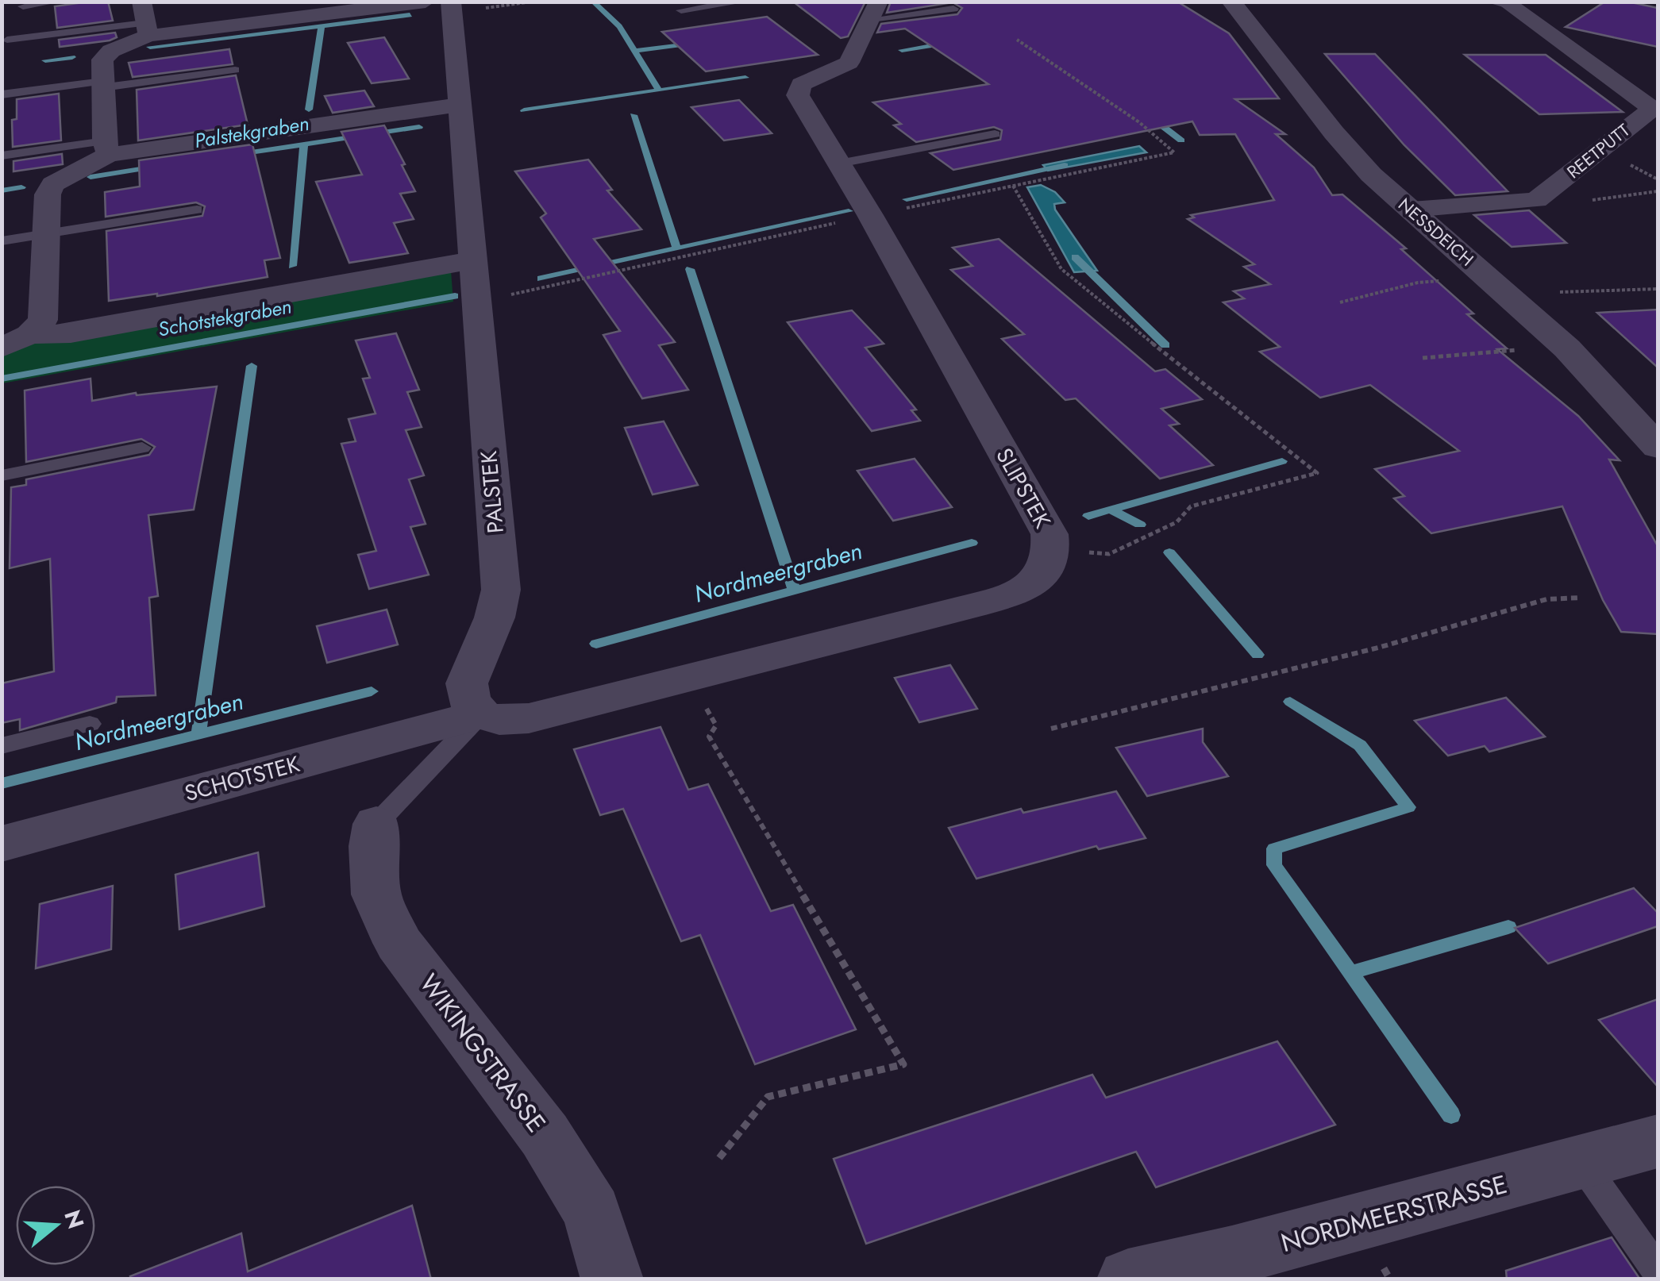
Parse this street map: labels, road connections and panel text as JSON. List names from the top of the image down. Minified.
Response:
{"streets":{"street":["REETPUTT","NESSDEICH","SLIPSTEK","PALSTEK","SCHOTSTEK","WIKINGSTRASSE","NORDMEERSTRASSE"]},"crossings":[["REETPUTT","NESSDEICH"],["SLIPSTEK","PALSTEK"],["SLIPSTEK","SCHOTSTEK"],["PALSTEK","SCHOTSTEK"]],"water":["Palstekgraben","Schotstekgraben","Nordmeergraben"],"north":"right"}
